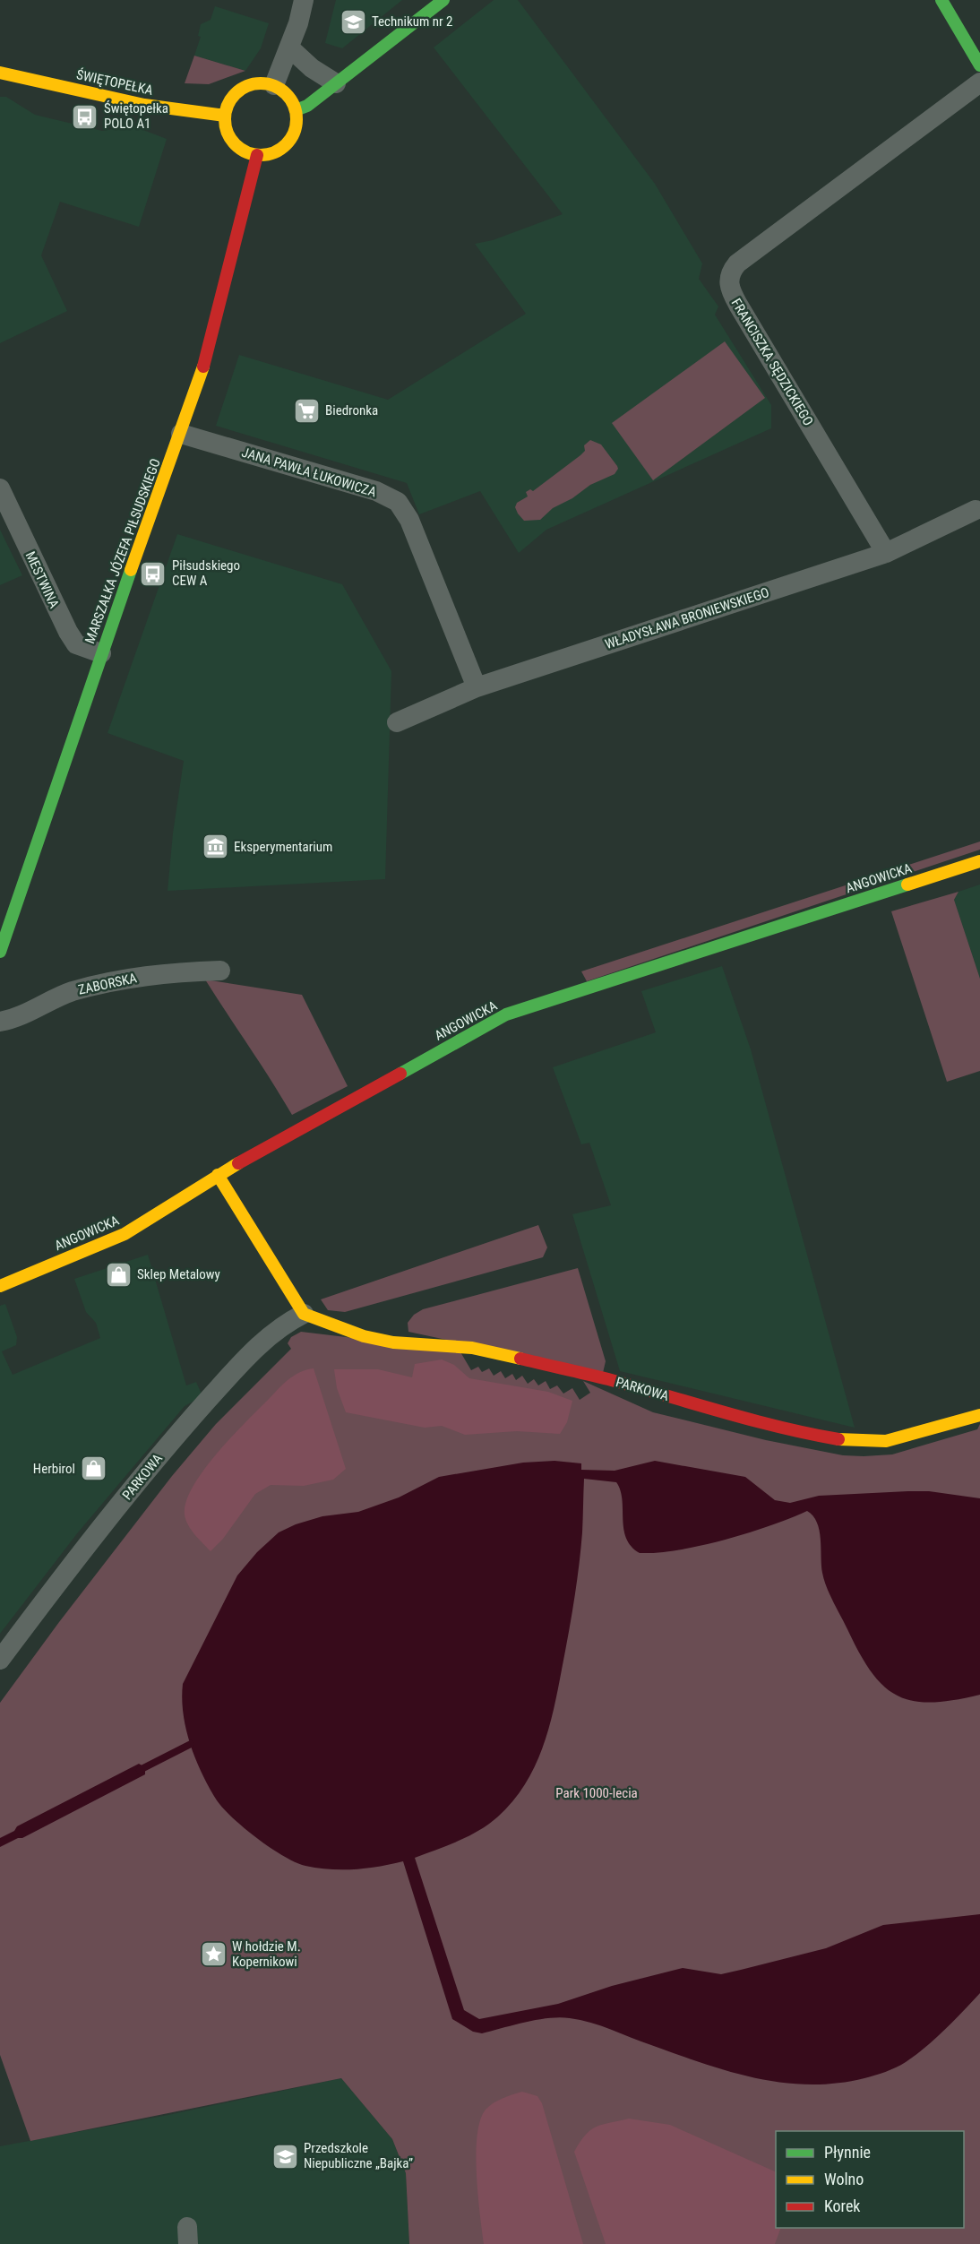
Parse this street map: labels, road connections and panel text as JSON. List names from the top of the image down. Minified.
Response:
{"streets":{"street":["ŚWIĘTOPEŁKA","FRANCISZKA SĘDZICKIEGO","JANA PAWŁA ŁUKOWICZA","MARSZAŁKA JÓZEFA PIŁSUDSKIEGO","MESTWINA","WŁADYSŁAWA BRONIEWSKIEGO","ANGOWICKA","ZABORSKA","PARKOWA"]},"crossings":[["ŚWIĘTOPEŁKA","MARSZAŁKA JÓZEFA PIŁSUDSKIEGO"],["FRANCISZKA SĘDZICKIEGO","WŁADYSŁAWA BRONIEWSKIEGO"],["JANA PAWŁA ŁUKOWICZA","MARSZAŁKA JÓZEFA PIŁSUDSKIEGO"],["JANA PAWŁA ŁUKOWICZA","WŁADYSŁAWA BRONIEWSKIEGO"],["MARSZAŁKA JÓZEFA PIŁSUDSKIEGO","MESTWINA"]],"parks":["Park 1000-lecia"],"places":{"school or university":["Technikum nr 2","Przedszkole Niepubliczne „Bajka”"],"bus stop":["Świętopełka POLO A1","Piłsudskiego CEW A"],"supermarket":["Biedronka"],"museum":["Eksperymentarium"],"shop":["Sklep Metalowy","Herbirol"],"place":["W hołdzie M. Kopernikowi"]},"legend":["Płynnie","Wolno","Korek"]}
